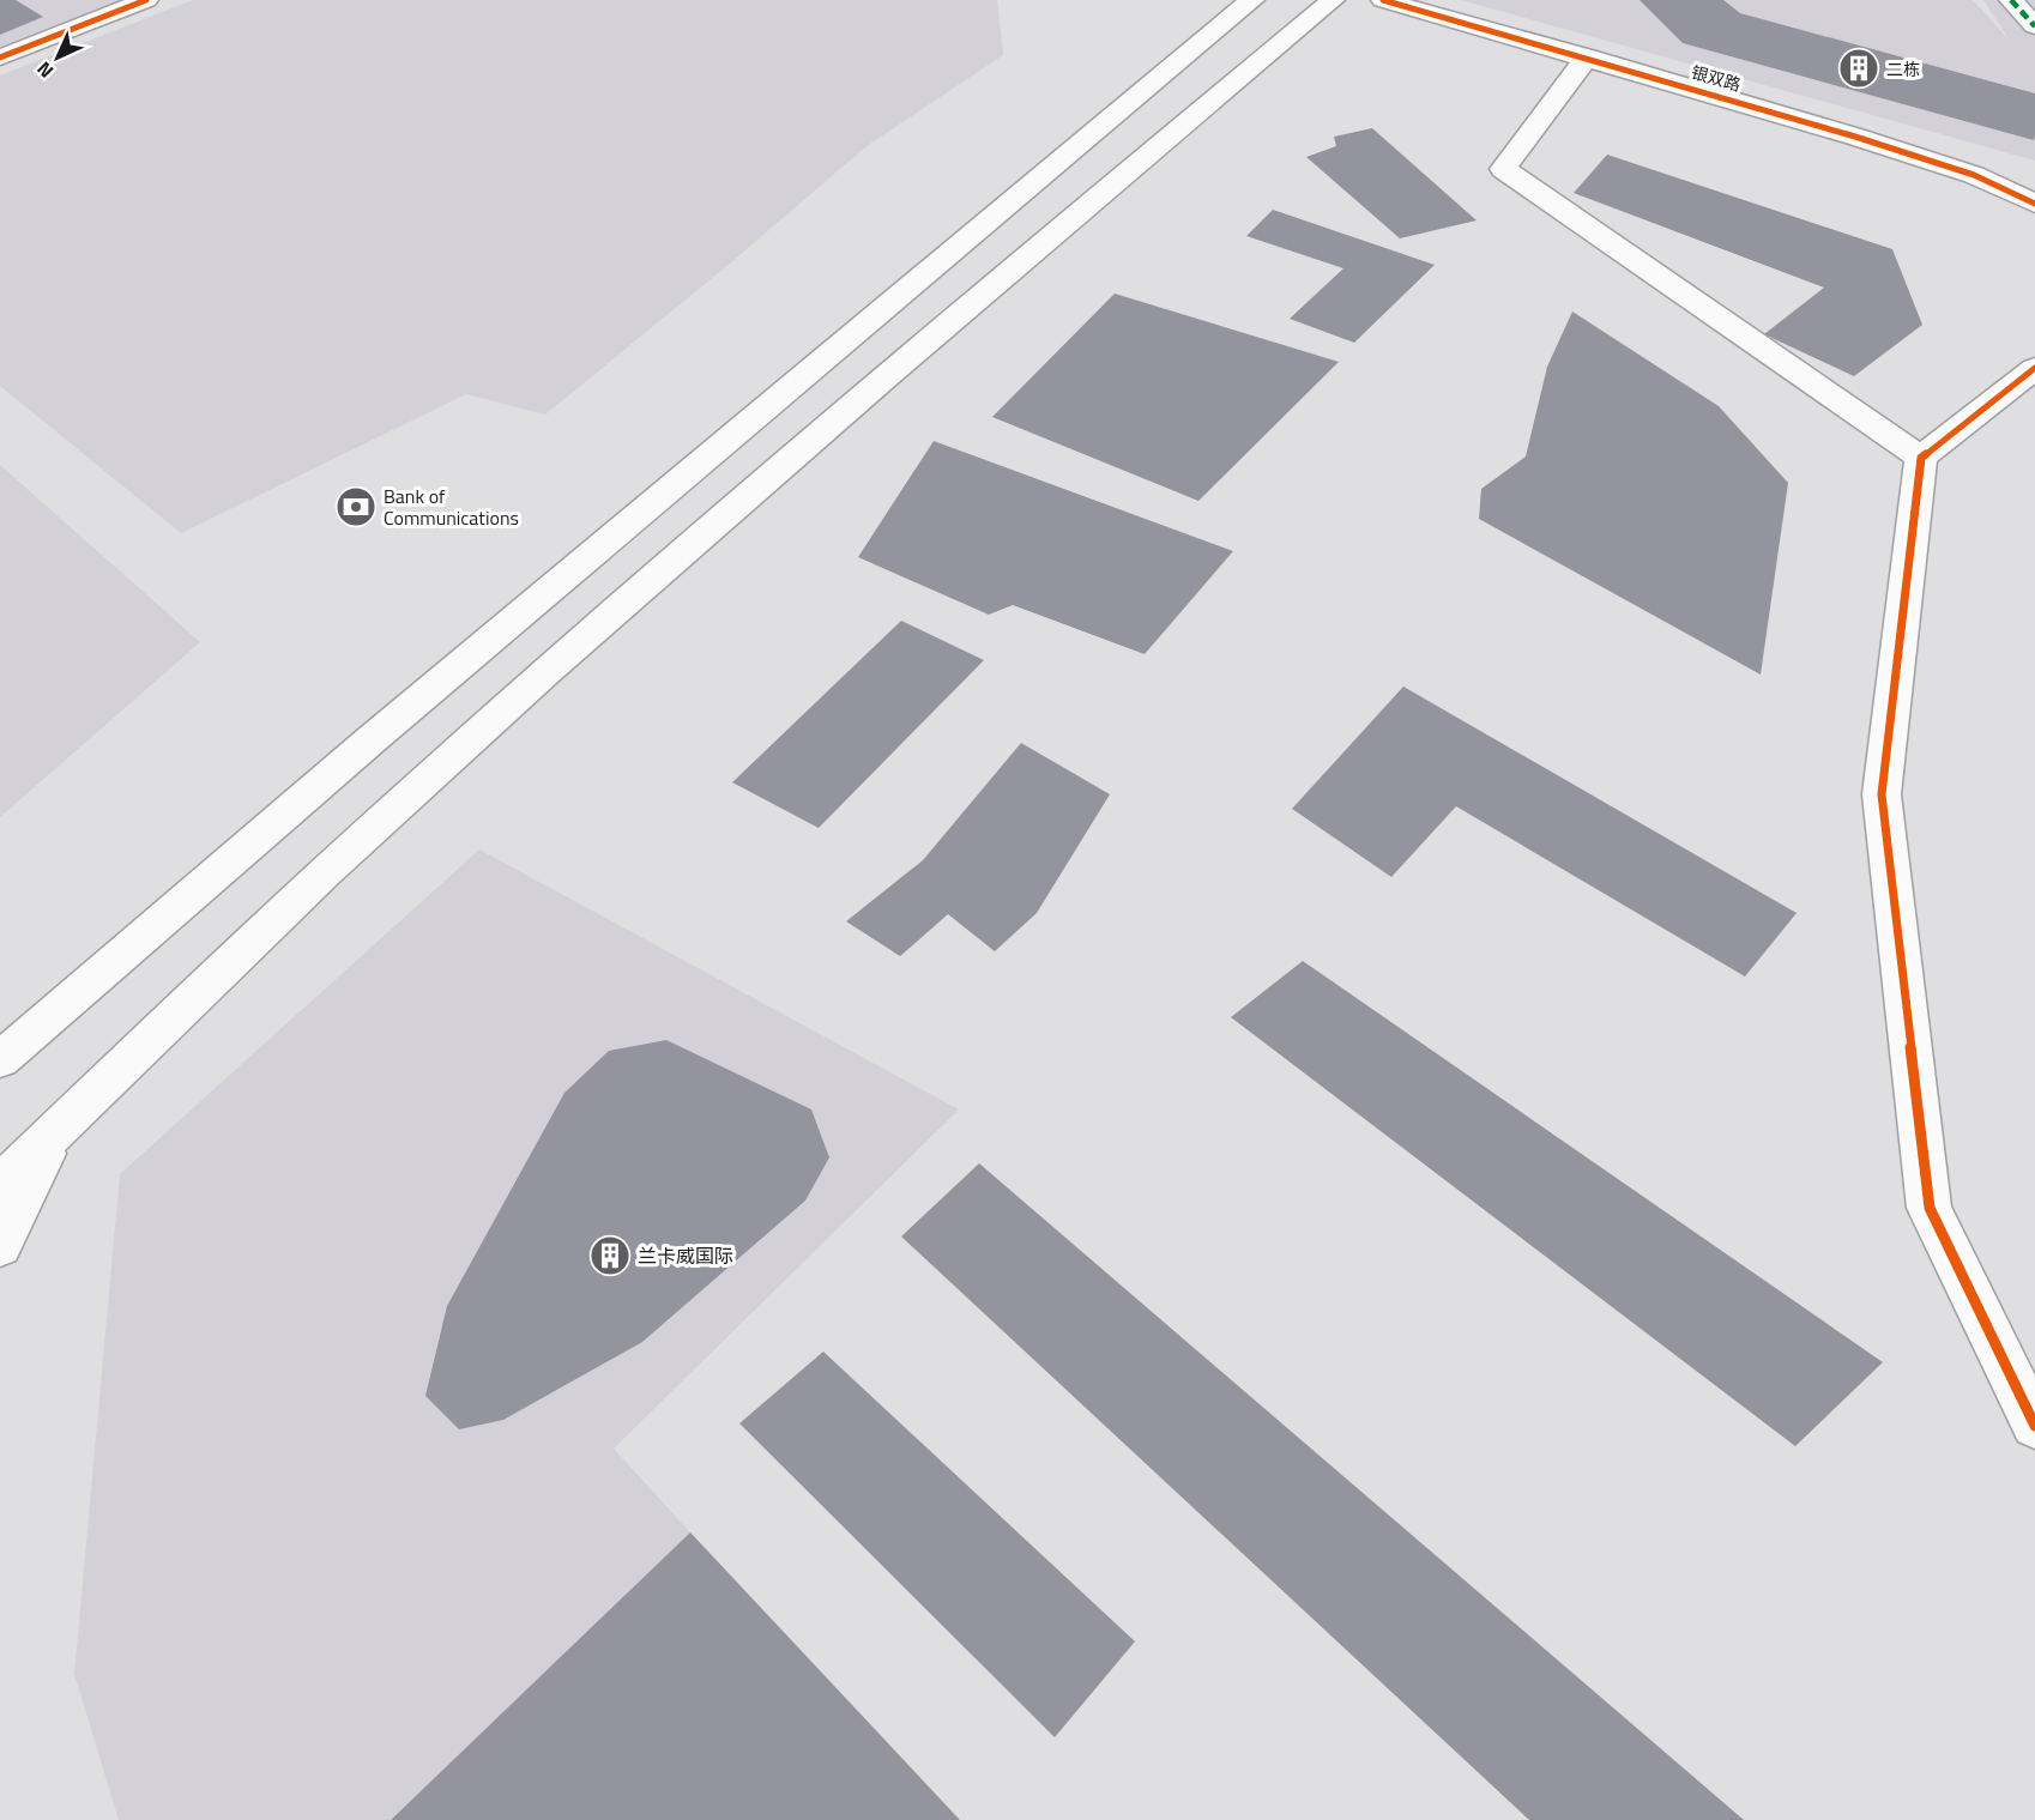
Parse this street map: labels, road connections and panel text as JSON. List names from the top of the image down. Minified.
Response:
{"streets":{"main road":["银双路"]},"places":{"building":["二栋","兰卡威国际"],"bank":["Bank of Communications"]},"north":"bottom left"}
